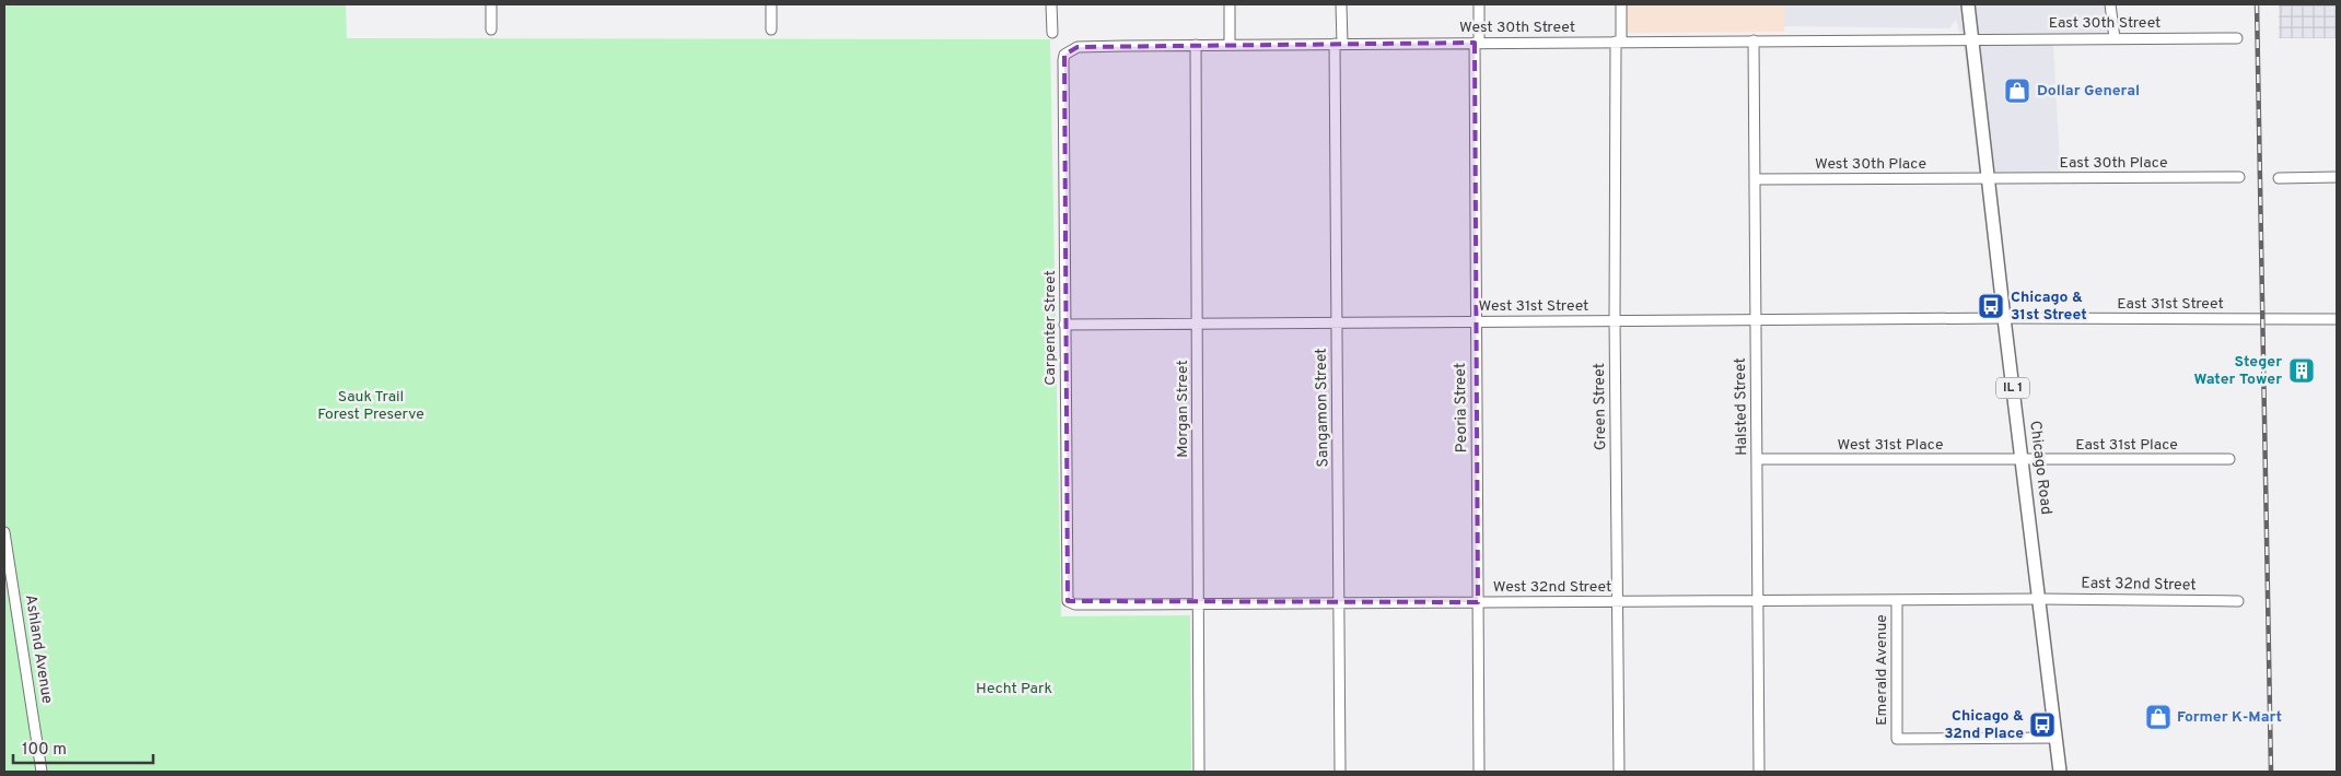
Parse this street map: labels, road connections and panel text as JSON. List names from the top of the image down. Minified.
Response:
{"streets":{"main road":["IL 1","Chicago Road"],"street":["East 30th Street","West 30th Street","East 30th Place","West 30th Place","East 31st Street","West 31st Street","Carpenter Street","Green Street","Halsted Street","Sangamon Street","Peoria Street","Morgan Street","West 31st Place","East 31st Place","East 32nd Street","West 32nd Street","Ashland Avenue","Emerald Avenue"]},"crossings":[["East 30th Street","West 30th Street"],["East 30th Street","Chicago Road"],["West 30th Street","Carpenter Street"],["West 30th Street","Green Street"],["West 30th Street","Halsted Street"],["West 30th Street","Sangamon Street"],["West 30th Street","Peoria Street"],["West 30th Street","Morgan Street"],["West 30th Street","Chicago Road"],["East 30th Place","West 30th Place"],["East 30th Place","Chicago Road"],["West 30th Place","Halsted Street"],["West 30th Place","Chicago Road"],["East 31st Street","West 31st Street"],["East 31st Street","Chicago Road"],["West 31st Street","Carpenter Street"],["West 31st Street","Green Street"],["West 31st Street","Halsted Street"],["West 31st Street","Sangamon Street"],["West 31st Street","Peoria Street"],["West 31st Street","Morgan Street"],["West 31st Street","Chicago Road"],["Carpenter Street","West 32nd Street"],["Green Street","West 32nd Street"],["Halsted Street","West 31st Place"],["Halsted Street","West 32nd Street"],["Sangamon Street","West 32nd Street"],["Peoria Street","West 32nd Street"],["Morgan Street","West 32nd Street"],["West 31st Place","East 31st Place"],["West 31st Place","Chicago Road"],["East 31st Place","Chicago Road"],["Chicago Road","East 32nd Street"],["Chicago Road","West 32nd Street"],["Chicago Road","Emerald Avenue"],["East 32nd Street","West 32nd Street"],["West 32nd Street","Emerald Avenue"]],"parks":["Sauk Trail Forest Preserve","Hecht Park"],"places":{"shop":["Dollar General","Former K-Mart"],"bus stop":["Chicago & 31st Street","Chicago & 32nd Place"],"building":["Steger Water Tower"]},"scale_bar":"100 m"}
